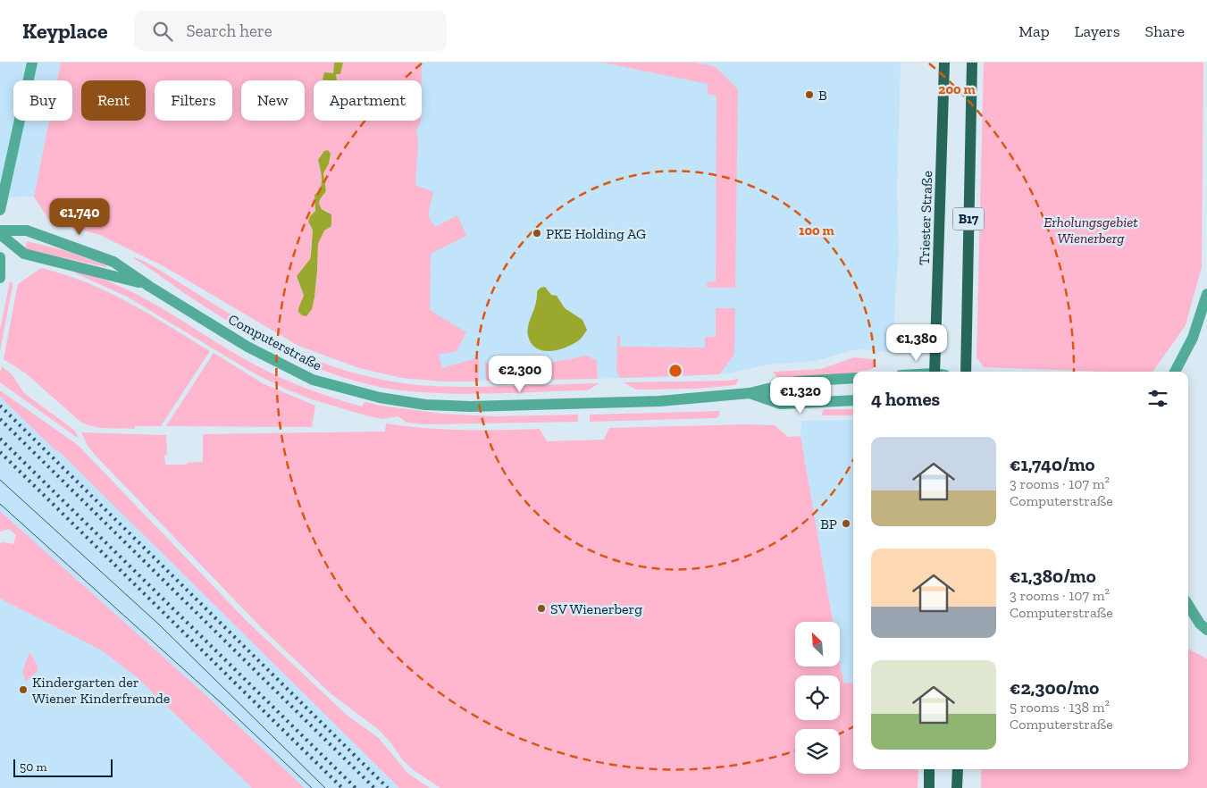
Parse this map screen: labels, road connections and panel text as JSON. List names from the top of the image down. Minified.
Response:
{"streets":{"main road":["Triester Straße","B17"],"street":["Computerstraße"]},"parks":["Erholungsgebiet Wienerberg"],"places":["B","PKE Holding AG","BP","SV Wienerberg","Kindergarten der Wiener Kinderfreunde"],"scale_bar":"50 m","north":"top left","page":{"header":"Keyplace","search":"Search here","nav":["Map","Layers","Share"],"chip":["Buy","Rent","Filters","New","Apartment"],"price":["€1,740","€1,380","€2,300","€1,320"],"heading":"4 homes","list":[{"name":"€1,740/mo","note":"3 rooms · 107 m² · Computerstraße"},{"name":"€1,380/mo","note":"3 rooms · 107 m² · Computerstraße"},{"name":"€2,300/mo","note":"5 rooms · 138 m² · Computerstraße"}],"scale":"50 m"},"rings":["200 m","100 m"]}
